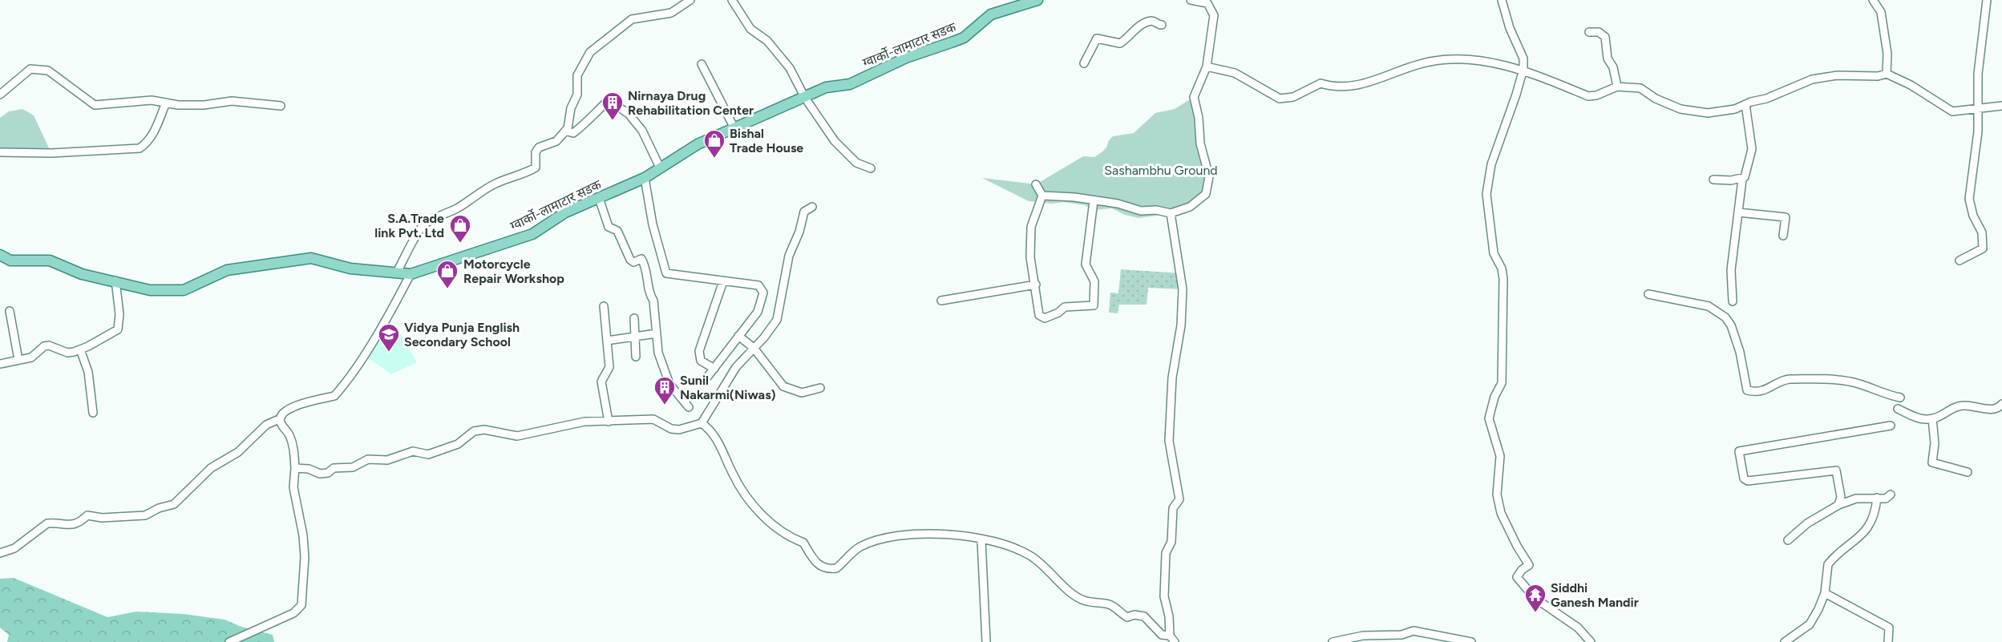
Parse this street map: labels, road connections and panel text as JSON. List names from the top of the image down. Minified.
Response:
{"streets":{"main road":["ग्वार्को-लामाटार सडक"]},"parks":["Sashambhu Ground"],"places":{"building":["Nirnaya Drug Rehabilitation Center","Sunil Nakarmi(Niwas)"],"shop":["Bishal Trade House","S.A.Trade link Pvt. Ltd","Motorcycle Repair Workshop"],"school or university":["Vidya Punja English Secondary School"],"temple":["Siddhi Ganesh Mandir"]}}
